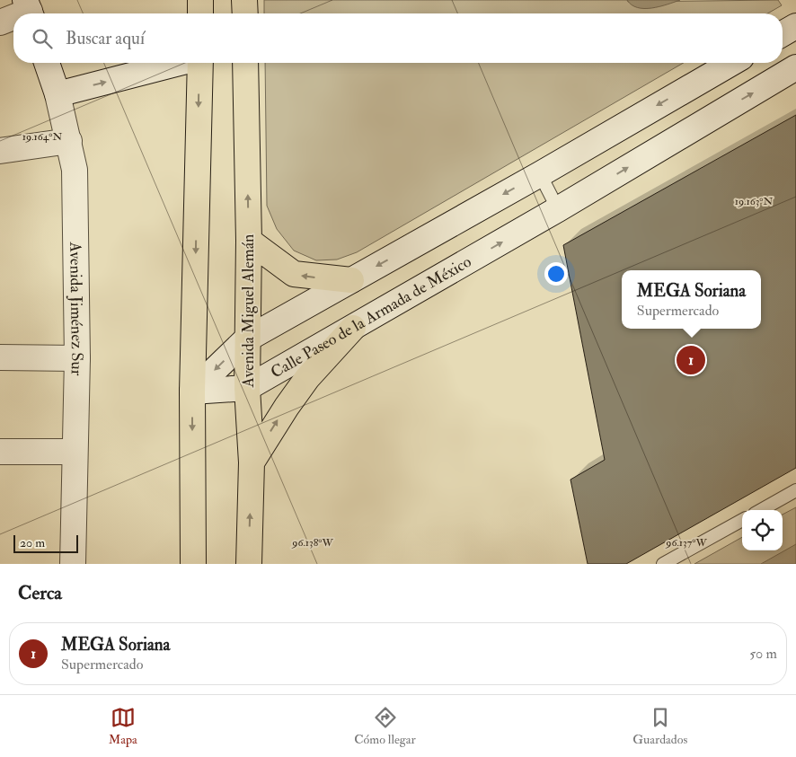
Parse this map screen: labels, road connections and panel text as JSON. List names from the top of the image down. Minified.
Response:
{"streets":{"main road":["Avenida Jiménez Sur","Avenida Miguel Alemán","Calle Paseo de la Armada de México"]},"crossings":[["Avenida Miguel Alemán","Calle Paseo de la Armada de México"]],"scale_bar":"20 m","page":{"search":"Buscar aquí","popup":["MEGA Soriana","Supermercado"],"pins":"1","scale":"20 m","heading":"Cerca","list":[{"mark":"1","name":"MEGA Soriana","note":"Supermercado","value":"50 m"}],"nav":["Mapa","Cómo llegar","Guardados"]},"coordinates":["19.164°N","19.163°N","96.138°W","96.137°W"]}
